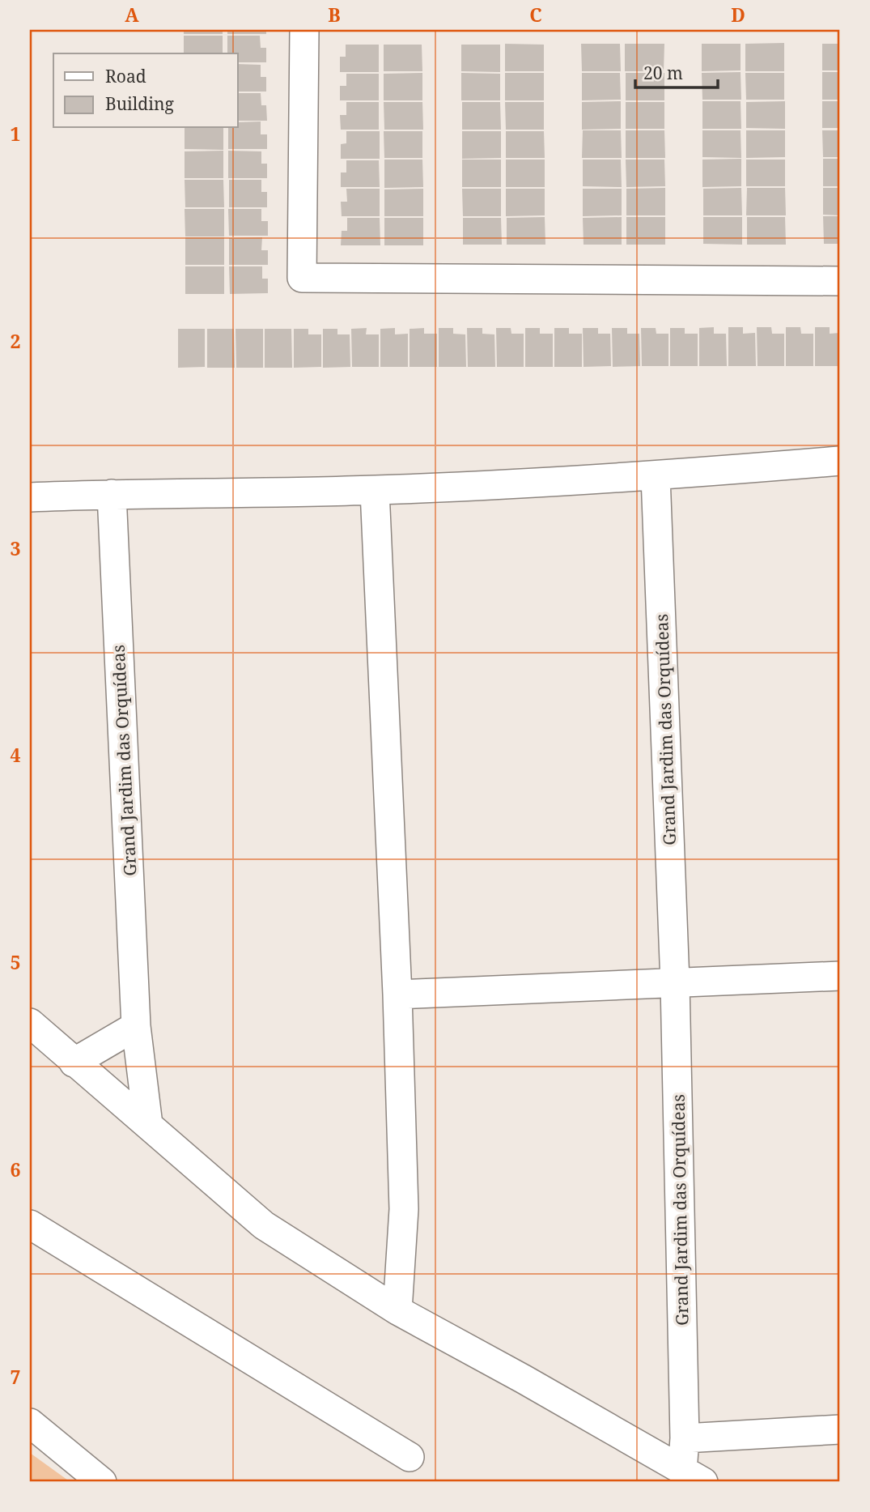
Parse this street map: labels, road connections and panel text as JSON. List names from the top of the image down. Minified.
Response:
{"streets":{"street":["Grand Jardim das Orquídeas"]},"legend":["Road","Building"],"scale_bar":"20 m","grid":{"columns":["A","B","C","D"],"rows":["1","2","3","4","5","6","7"]}}
